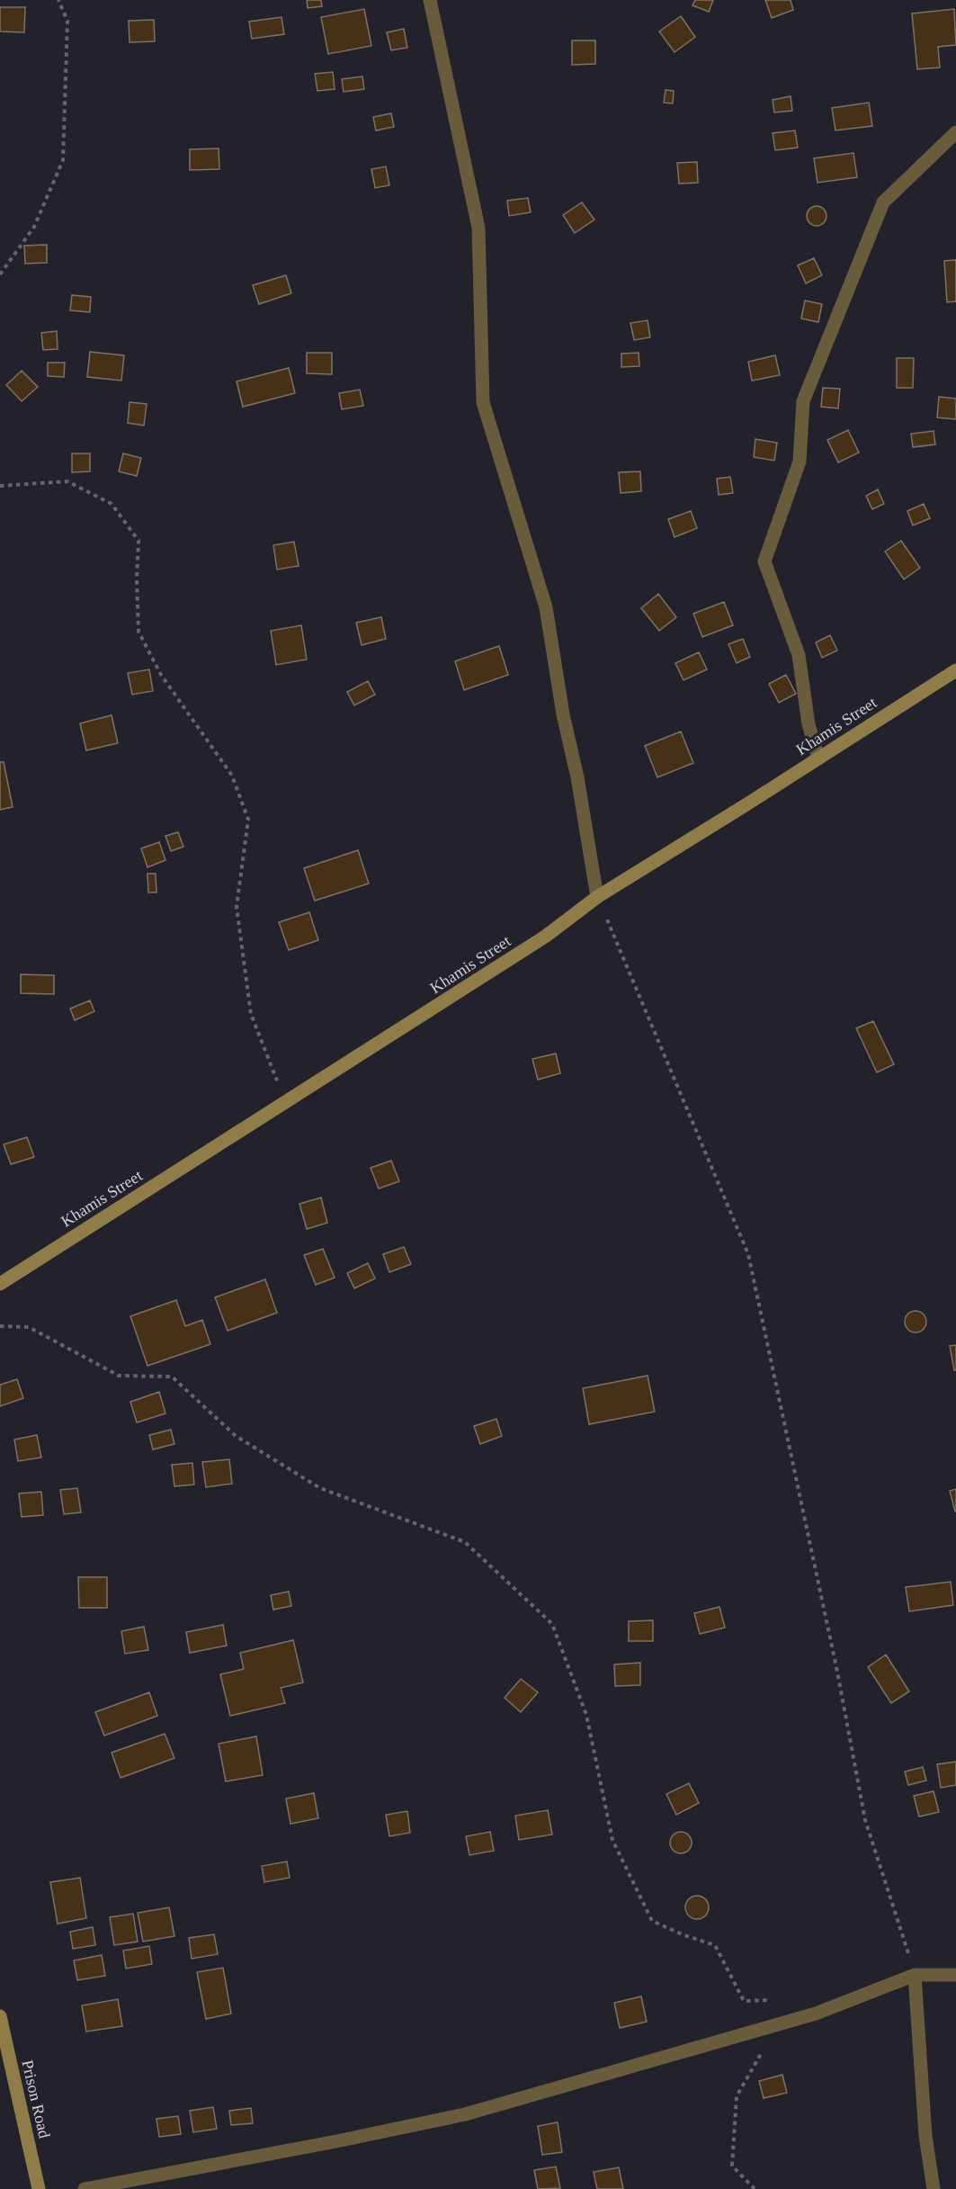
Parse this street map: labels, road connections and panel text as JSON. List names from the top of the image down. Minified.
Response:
{"streets":{"street":["Khamis Street","Prison Road"]}}
